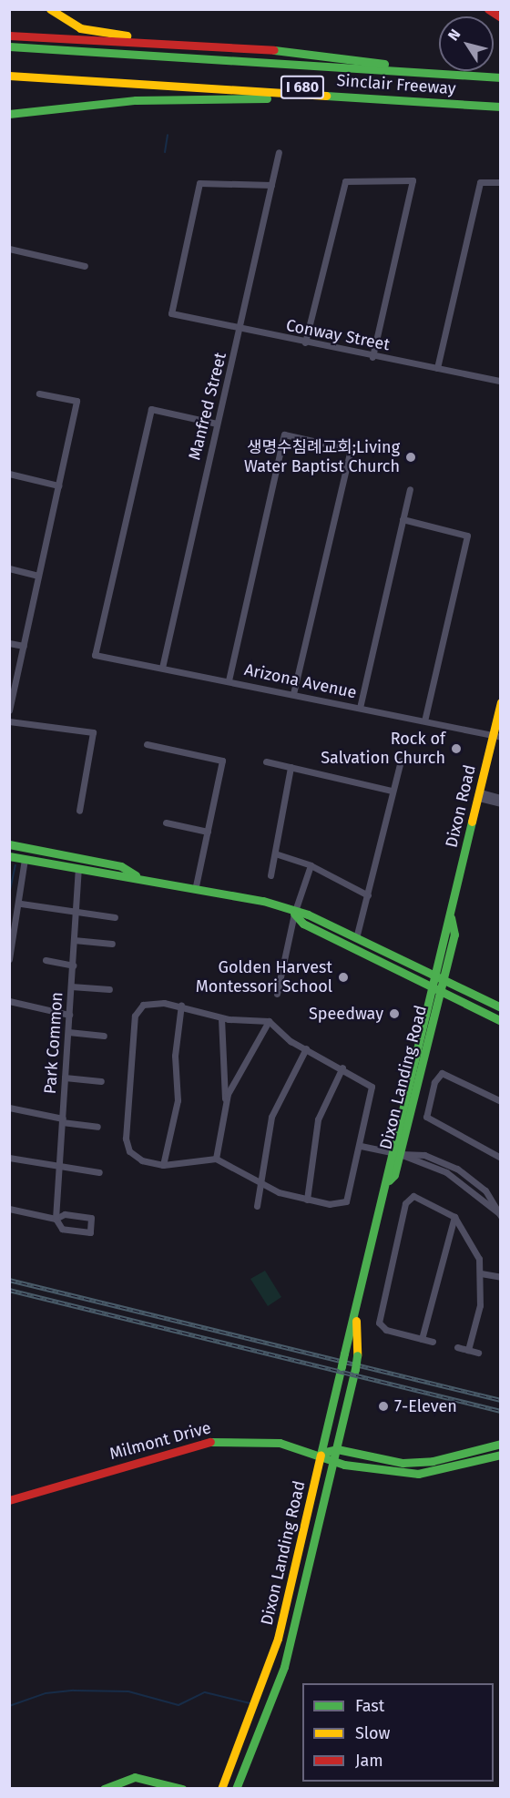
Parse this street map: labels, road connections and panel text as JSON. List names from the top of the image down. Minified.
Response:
{"streets":{"main road":["Sinclair Freeway","I 680","Dixon Road","Dixon Landing Road","Milmont Drive"],"street":["Conway Street","Manfred Street","Arizona Avenue","Park Common"]},"crossings":[["Sinclair Freeway","I 680"],["Conway Street","Manfred Street"],["Manfred Street","Arizona Avenue"],["Arizona Avenue","Dixon Road"],["Dixon Road","Dixon Landing Road"],["Dixon Landing Road","Milmont Drive"]],"places":["생명수침례교회;Living Water Baptist Church","Rock of Salvation Church","Golden Harvest Montessori School","Speedway","7-Eleven"],"legend":["Fast","Slow","Jam"],"north":"top left"}
